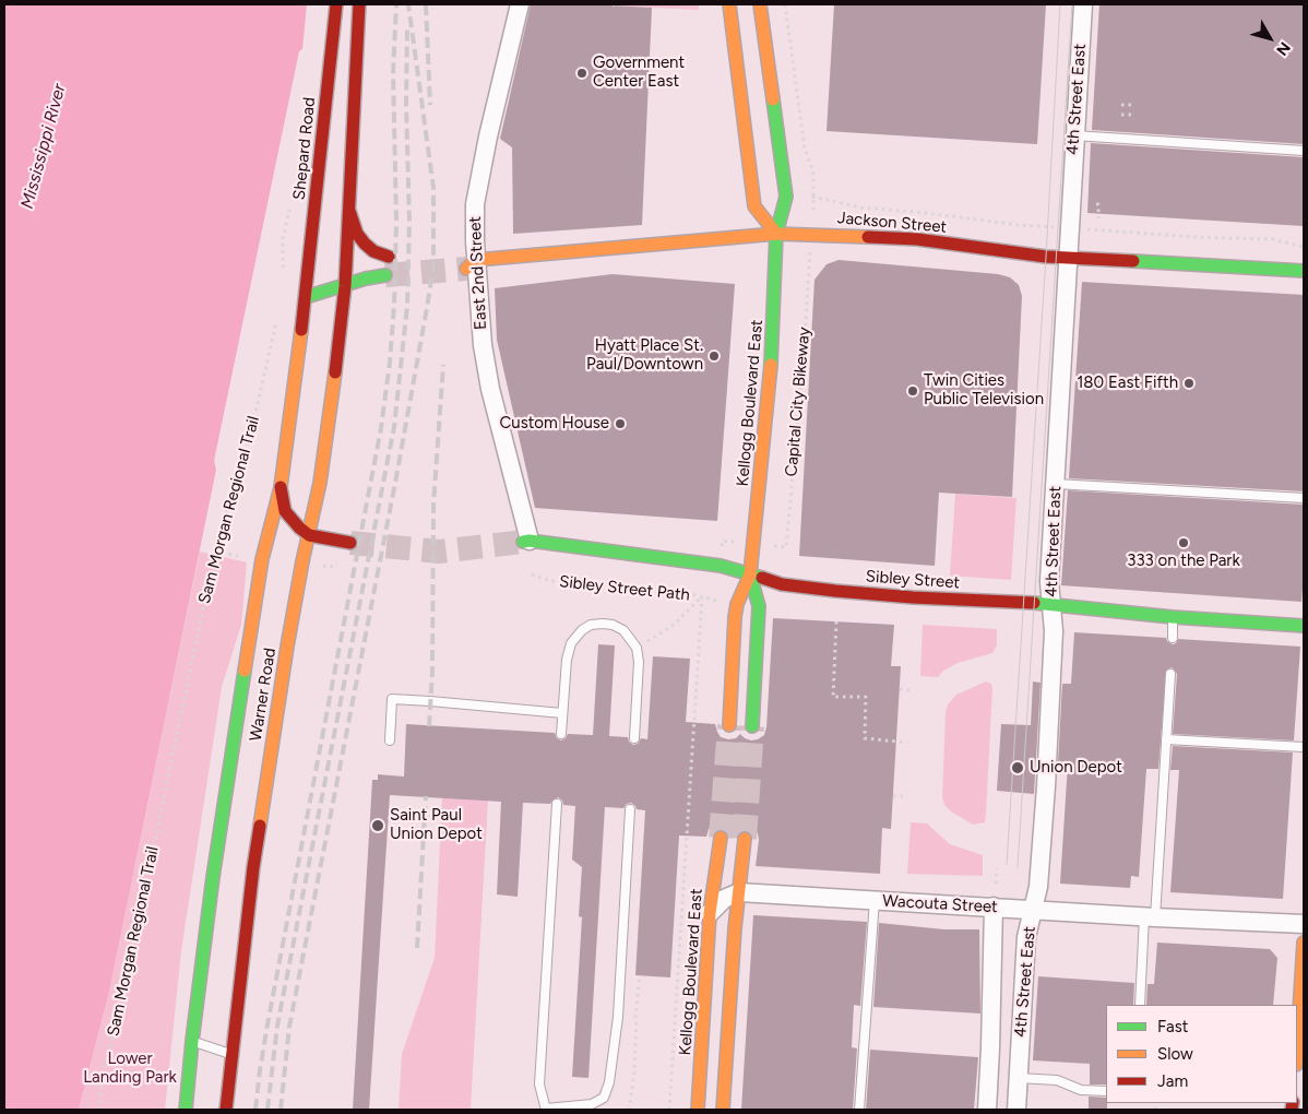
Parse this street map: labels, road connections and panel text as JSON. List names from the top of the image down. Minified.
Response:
{"streets":{"main road":["Shepard Road","Jackson Street","Kellogg Boulevard East","Sibley Street","Warner Road"],"street":["4th Street East","East 2nd Street","Wacouta Street"],"path":["Capital City Bikeway","Sam Morgan Regional Trail","Sibley Street Path"]},"crossings":[["4th Street East","Jackson Street"],["4th Street East","Sibley Street"],["4th Street East","Wacouta Street"],["Shepard Road","Warner Road"],["Jackson Street","East 2nd Street"],["Jackson Street","Kellogg Boulevard East"],["East 2nd Street","Sibley Street"],["Kellogg Boulevard East","Sibley Street"]],"water":["Mississippi River"],"parks":["Lower Landing Park"],"places":["Government Center East","Hyatt Place St. Paul/Downtown","180 East Fifth","Twin Cities Public Television","Custom House","333 on the Park","Union Depot","Saint Paul Union Depot"],"legend":["Fast","Slow","Jam"],"north":"bottom right"}
